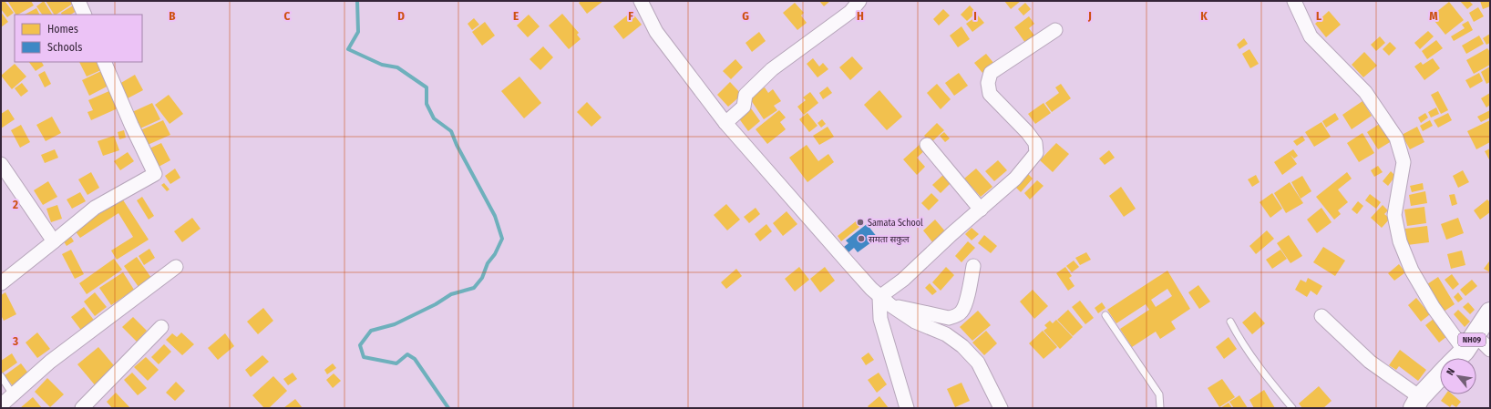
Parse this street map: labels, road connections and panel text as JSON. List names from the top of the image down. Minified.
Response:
{"streets":{"main road":["NH09"]},"places":["Samata School","समता सकुल"],"legend":["Homes","Schools"],"north":"top left","grid":{"columns":["B","C","D","E","F","G","H","I","J","K","L","M"],"rows":["2","3"]}}
